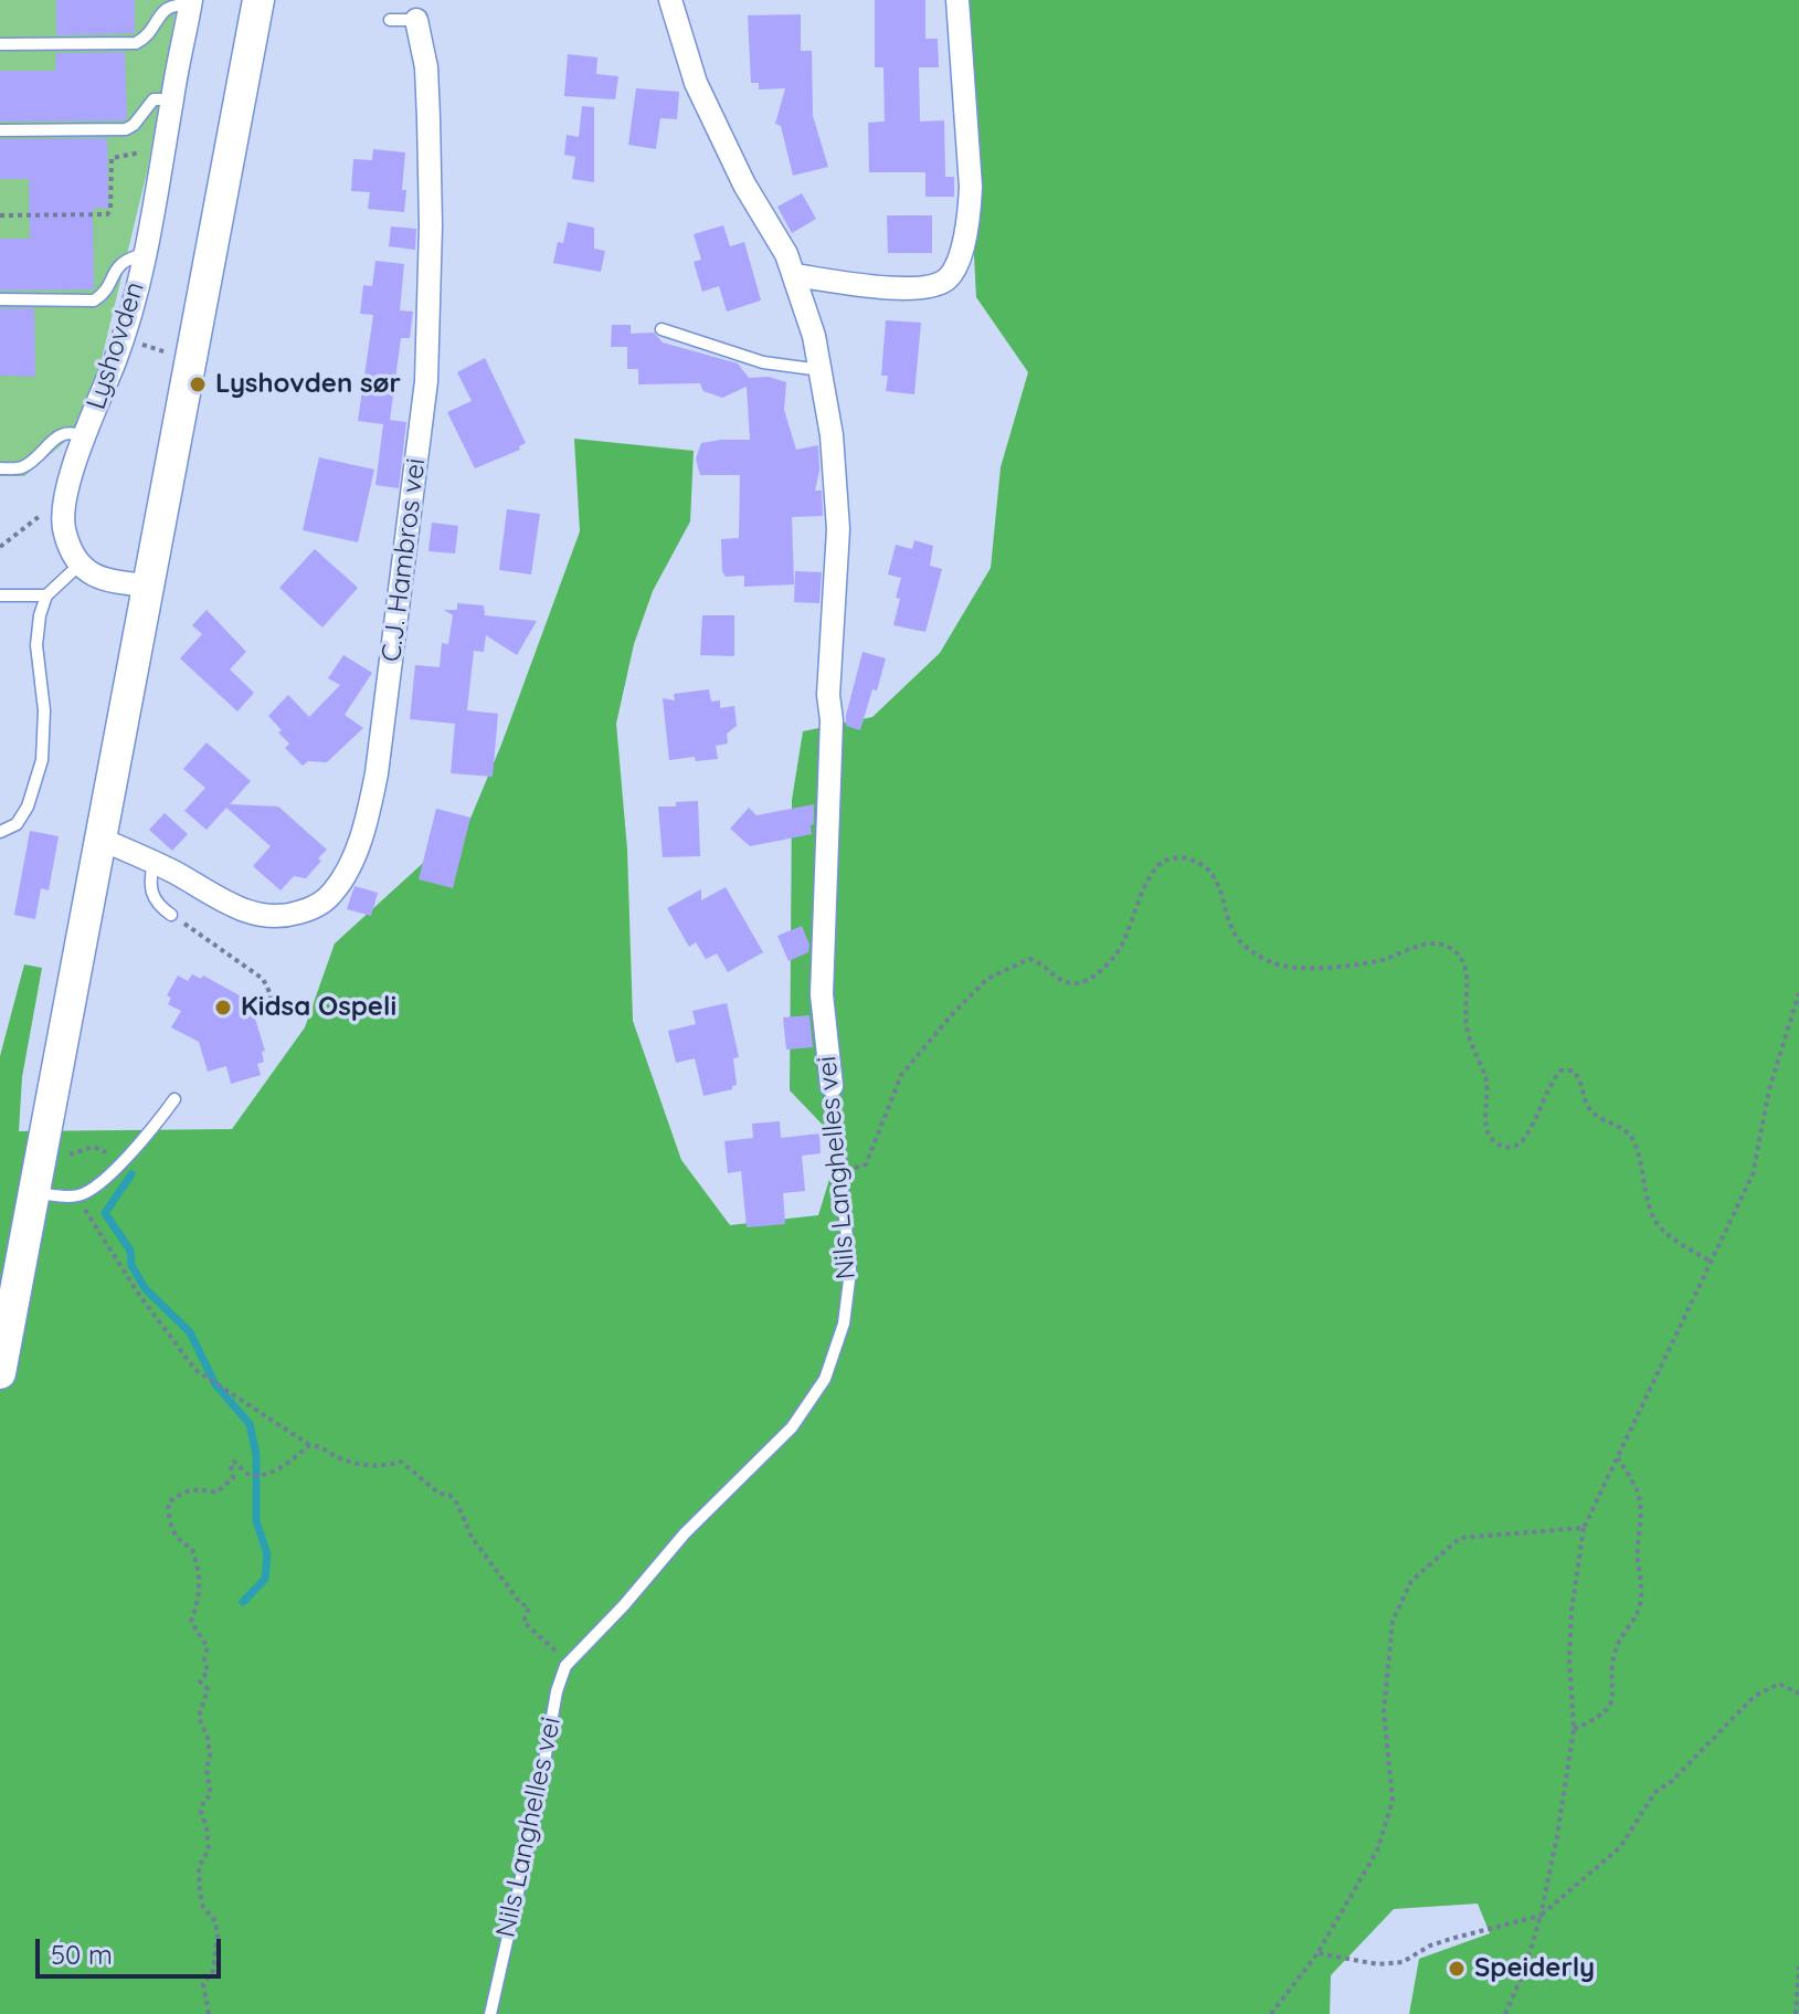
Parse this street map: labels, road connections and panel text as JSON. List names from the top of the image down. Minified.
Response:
{"streets":{"street":["Lyshovden","C.J. Hambros vei","Nils Langhelles vei"]},"places":["Lyshovden sør","Kidsa Ospeli","Speiderly"],"scale_bar":"50 m"}
